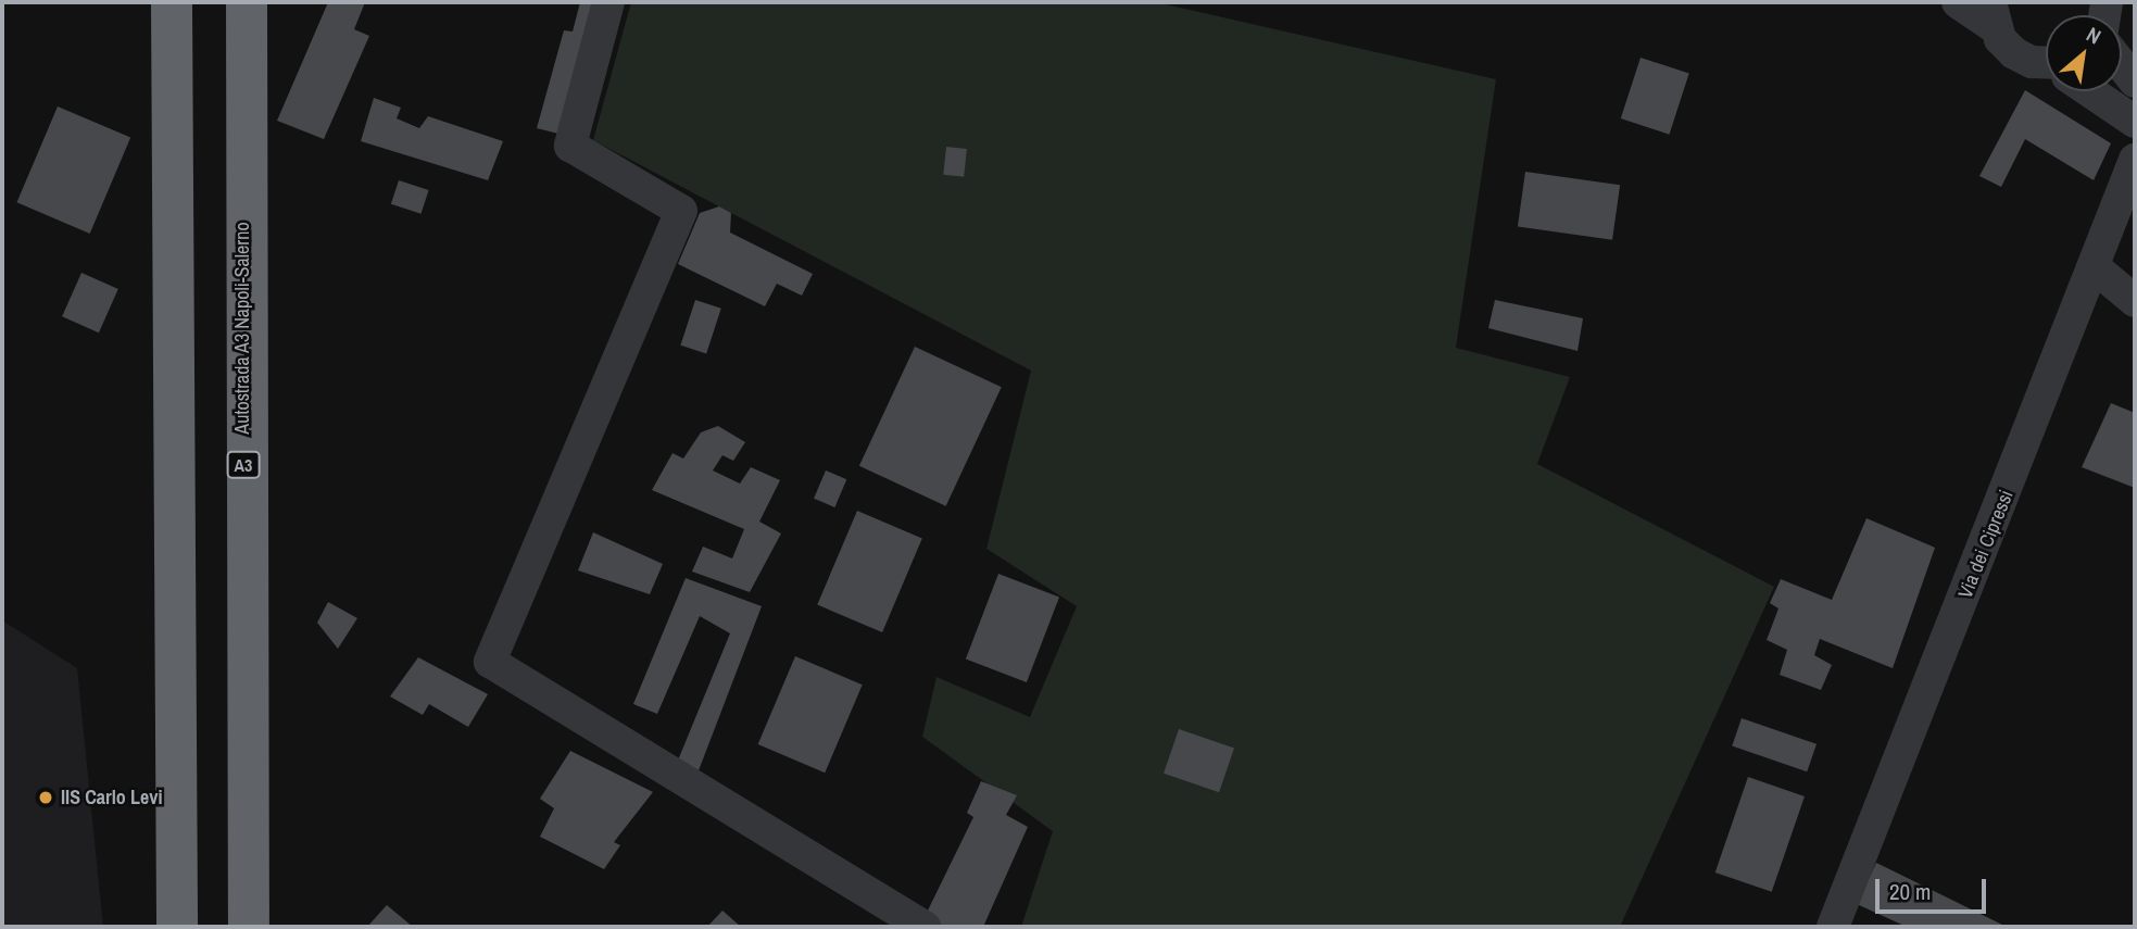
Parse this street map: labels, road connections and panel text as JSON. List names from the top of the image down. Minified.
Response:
{"streets":{"highway":["Autostrada A3 Napoli-Salerno","A3"],"street":["Via dei Cipressi"]},"places":["IIS Carlo Levi"],"scale_bar":"20 m","north":"top right"}
